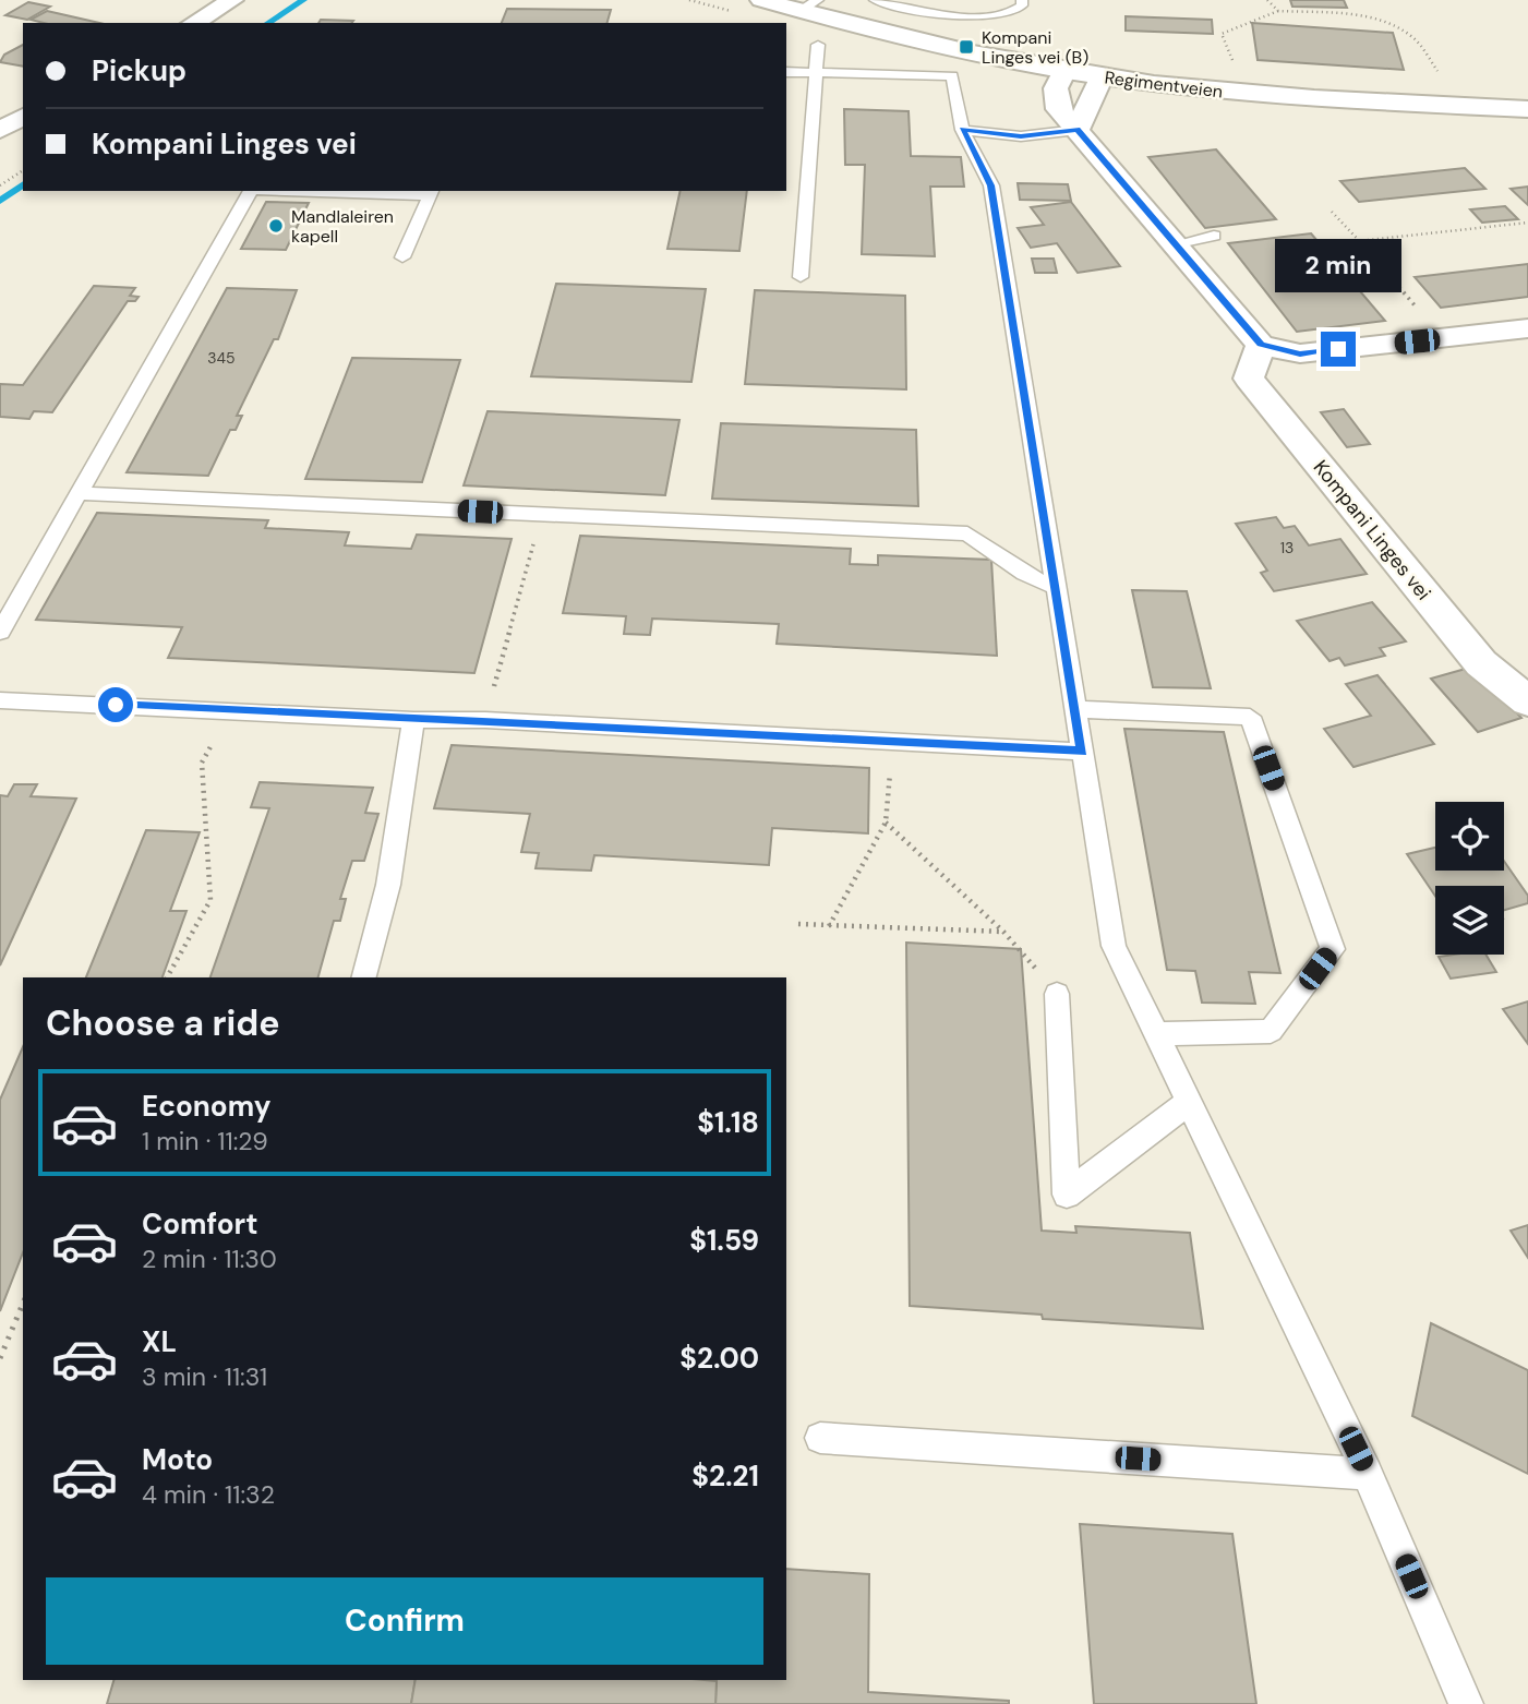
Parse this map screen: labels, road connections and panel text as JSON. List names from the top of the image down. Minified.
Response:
{"streets":{"street":["Regimentveien","Kompani Linges vei"]},"places":{"transit":["Kompani Linges vei (B)"],"other":["Mandlaleiren kapell"]},"house_numbers":["345","13"],"page":{"banner":["Pickup","Kompani Linges vei"],"bubble":"2 min","heading":"Choose a ride","list":[{"name":"Economy","note":"1 min · 11:29","value":"$1.18"},{"name":"Comfort","note":"2 min · 11:30","value":"$1.59"},{"name":"XL","note":"3 min · 11:31","value":"$2.00"},{"name":"Moto","note":"4 min · 11:32","value":"$2.21"}],"buttons":"Confirm"}}
